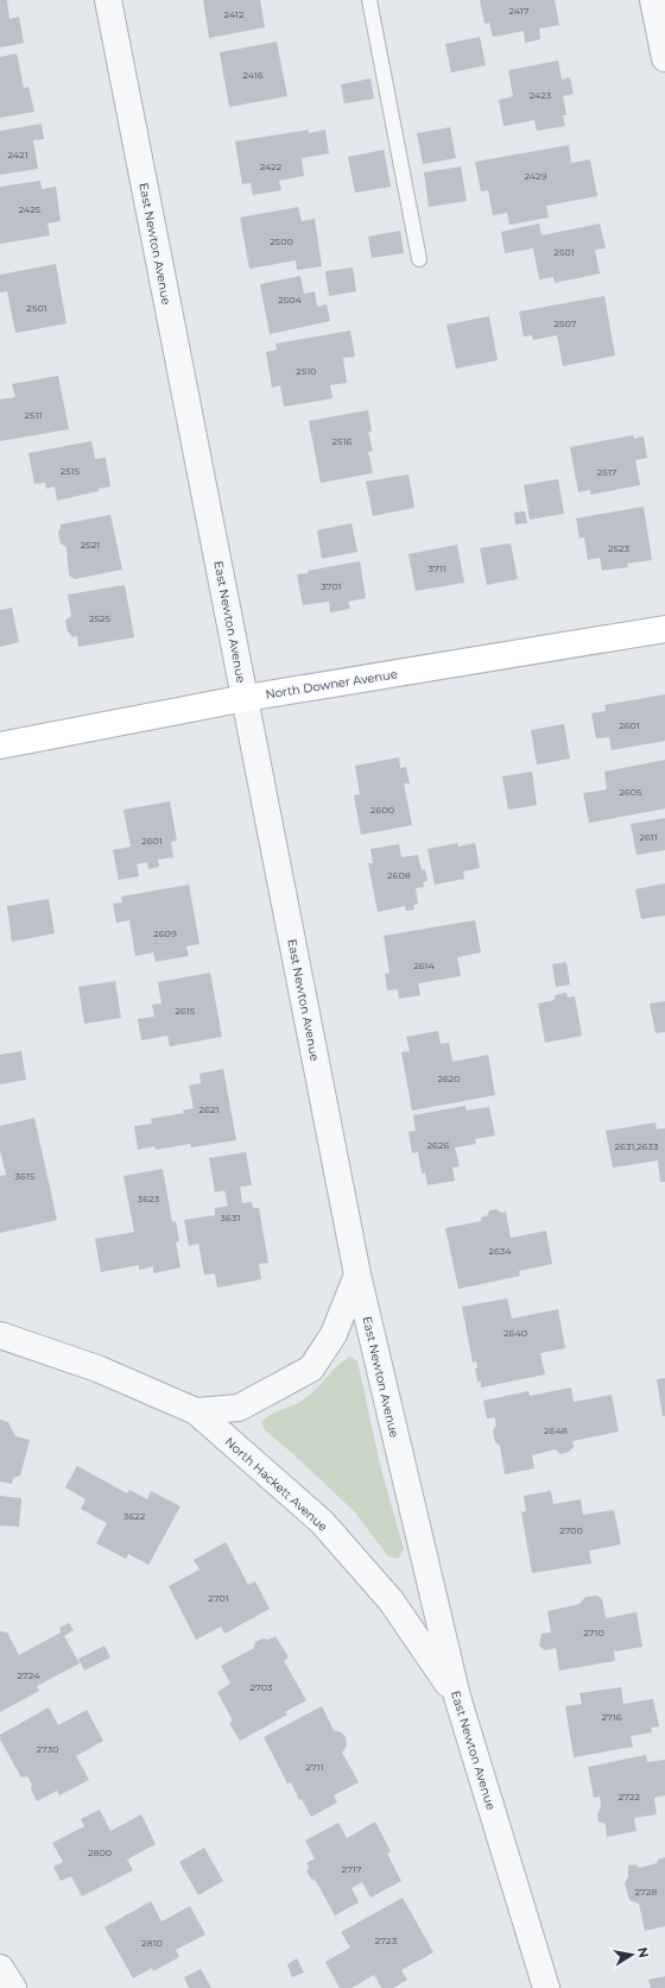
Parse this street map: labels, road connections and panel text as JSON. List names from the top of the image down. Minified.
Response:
{"streets":{"street":["East Newton Avenue","North Downer Avenue","North Hackett Avenue"]},"crossings":[["East Newton Avenue","North Downer Avenue"],["East Newton Avenue","North Hackett Avenue"]],"house_numbers":["2417","2412","2416","2423","2421","2422","2429","2425","2500","2501","2504","2501","2507","2510","2511","2516","2515","2517","2521","2523","3711","3701","2525","2601","2605","2600","2611","2601","2608","2609","2614","2615","2620","2621","2626","2631,2633","3615","3623","3631","2634","2640","2648","3622","2700","2701","2710","2724","2703","2716","2730","2711","2722","2800","2717","2728","2723","2810"],"north":"right"}
